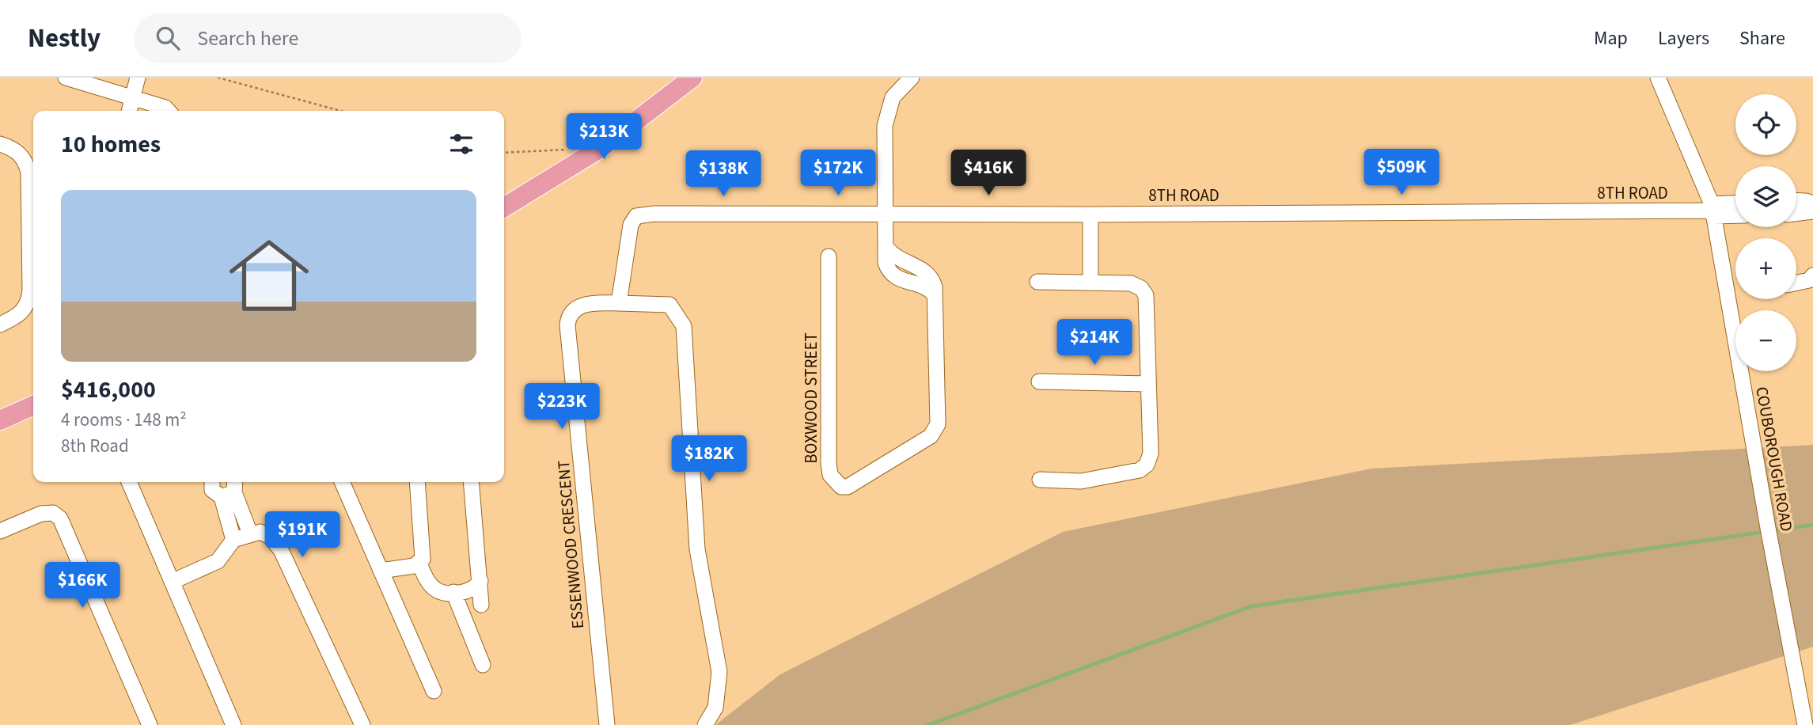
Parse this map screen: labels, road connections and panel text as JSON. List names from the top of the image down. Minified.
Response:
{"streets":{"street":["8TH ROAD","BOXWOOD STREET","COUBOROUGH ROAD","ESSENWOOD CRESCENT"]},"crossings":[["8TH ROAD","BOXWOOD STREET"],["8TH ROAD","COUBOROUGH ROAD"],["8TH ROAD","ESSENWOOD CRESCENT"]],"page":{"header":"Nestly","search":"Search here","nav":["Map","Layers","Share"],"map_buttons":["+","−"],"heading":"10 homes","price":["$213K","$509K","$172K","$416K","$138K","$214K","$223K","$182K","$191K","$166K"],"list":[{"name":"$416,000","note":"4 rooms · 148 m² · 8th Road"}]}}
